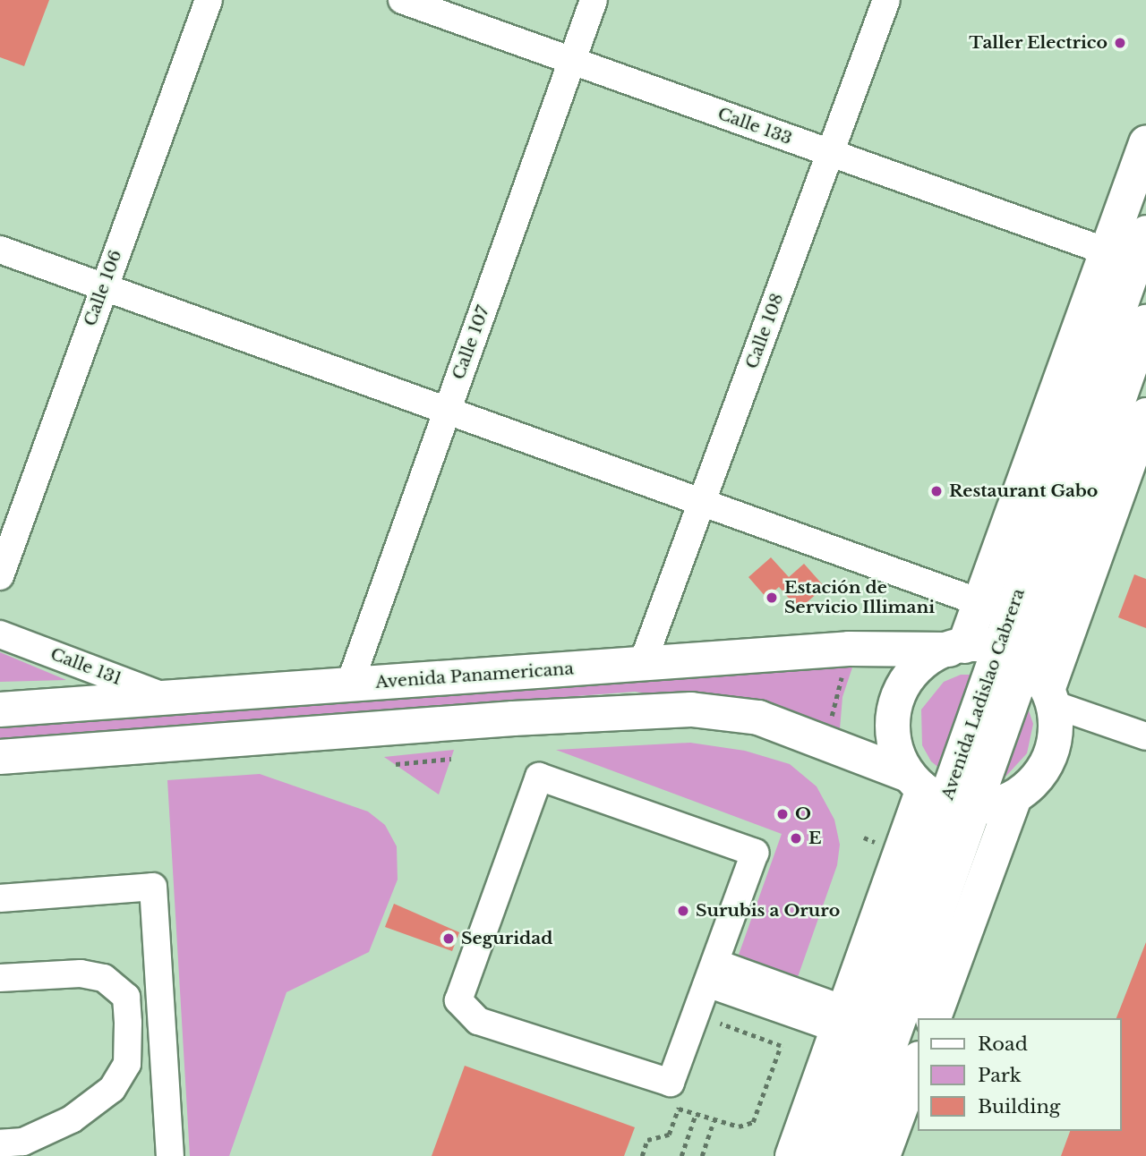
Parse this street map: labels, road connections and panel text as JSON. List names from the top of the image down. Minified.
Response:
{"streets":{"main road":["Avenida Panamericana","Avenida Ladislao Cabrera"],"street":["Calle 133","Calle 106","Calle 108","Calle 107","Calle 131"]},"crossings":[["Calle 133","Calle 108"],["Calle 133","Calle 107"],["Calle 133","Avenida Ladislao Cabrera"],["Calle 108","Avenida Panamericana"],["Calle 107","Avenida Panamericana"],["Calle 131","Avenida Panamericana"],["Avenida Panamericana","Avenida Ladislao Cabrera"]],"places":["Taller Electrico","Restaurant Gabo","Estación de Servicio Illimani","O","E","Surubis a Oruro","Seguridad"],"legend":["Road","Park","Building"]}
